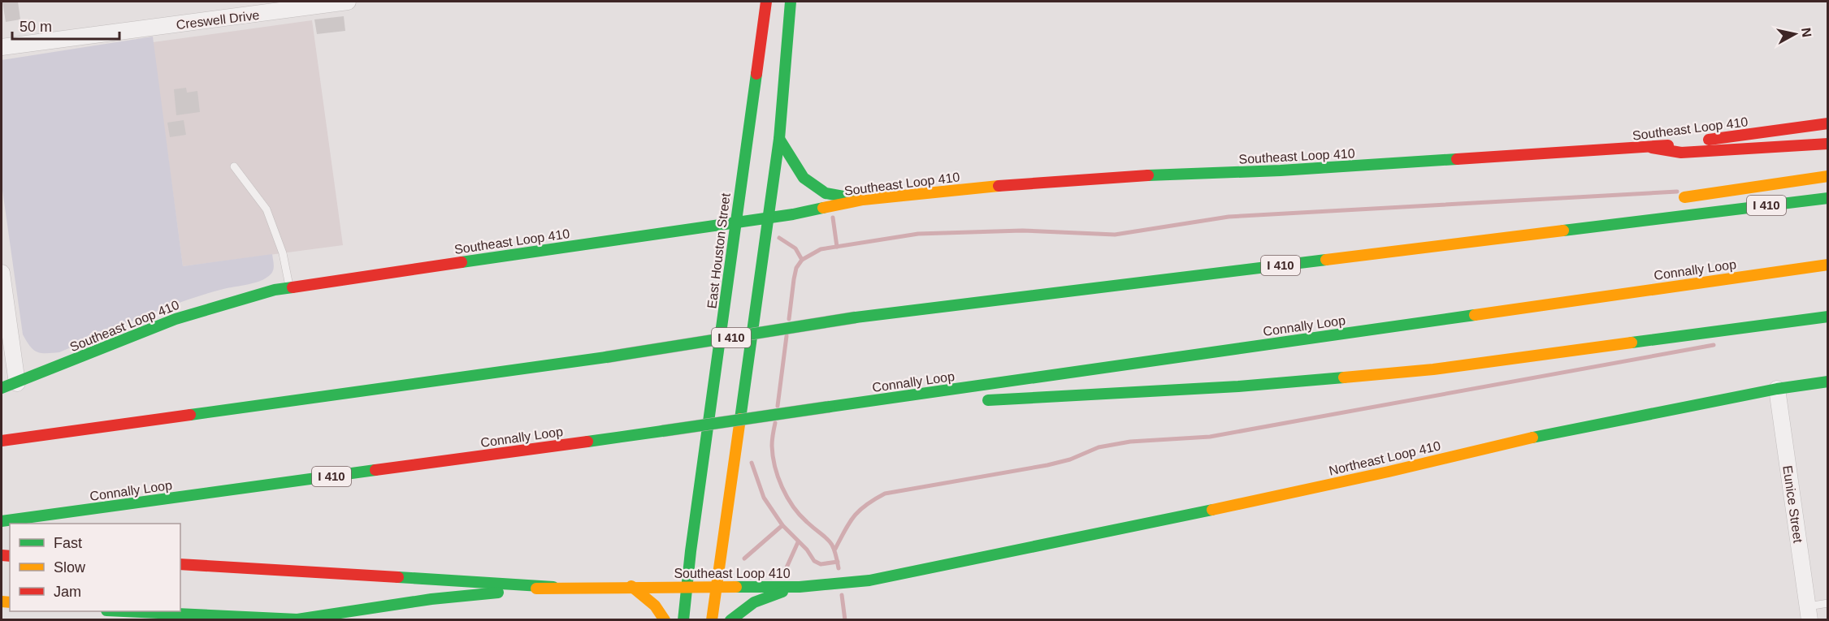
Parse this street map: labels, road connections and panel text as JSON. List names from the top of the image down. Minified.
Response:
{"streets":{"main road":["Southeast Loop 410","I 410","East Houston Street","Connally Loop","Northeast Loop 410"],"street":["Creswell Drive","Eunice Street"]},"crossings":[["Southeast Loop 410","East Houston Street"],["Southeast Loop 410","Northeast Loop 410"],["Northeast Loop 410","Eunice Street"]],"legend":["Fast","Slow","Jam"],"scale_bar":"50 m","north":"right"}
